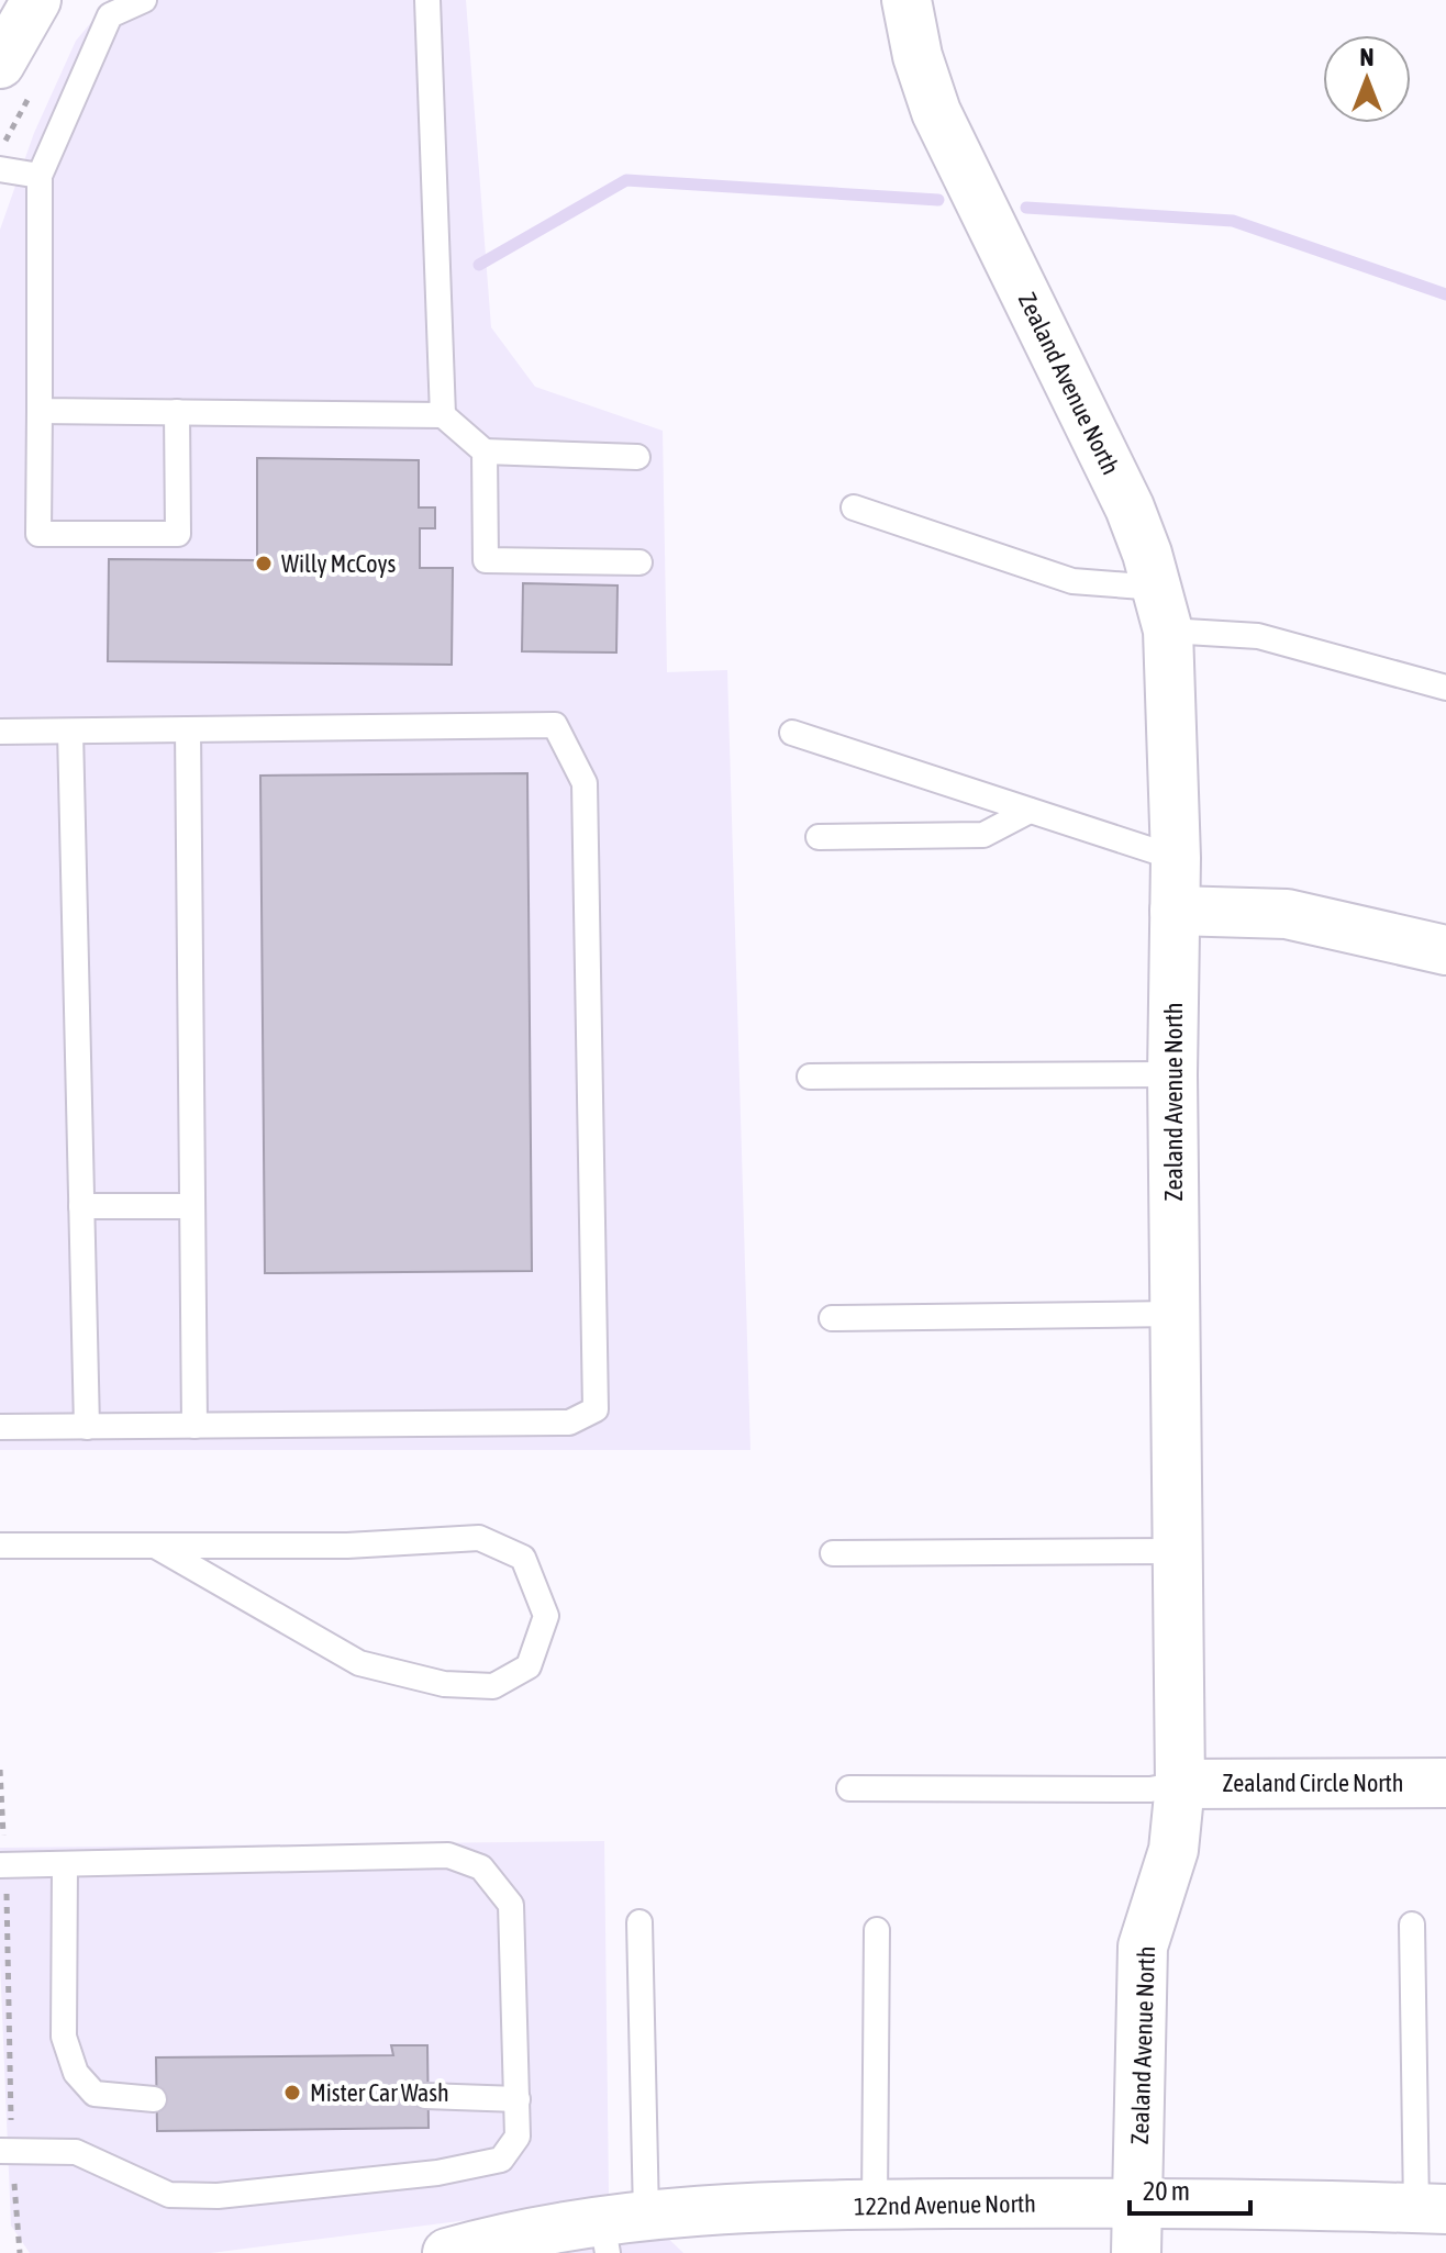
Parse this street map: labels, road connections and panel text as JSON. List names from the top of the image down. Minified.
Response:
{"streets":{"street":["Zealand Avenue North","Zealand Circle North","122nd Avenue North"]},"crossings":[["Zealand Avenue North","Zealand Circle North"],["Zealand Avenue North","122nd Avenue North"]],"places":["Willy McCoys","Mister Car Wash"],"scale_bar":"20 m","north":"top"}
